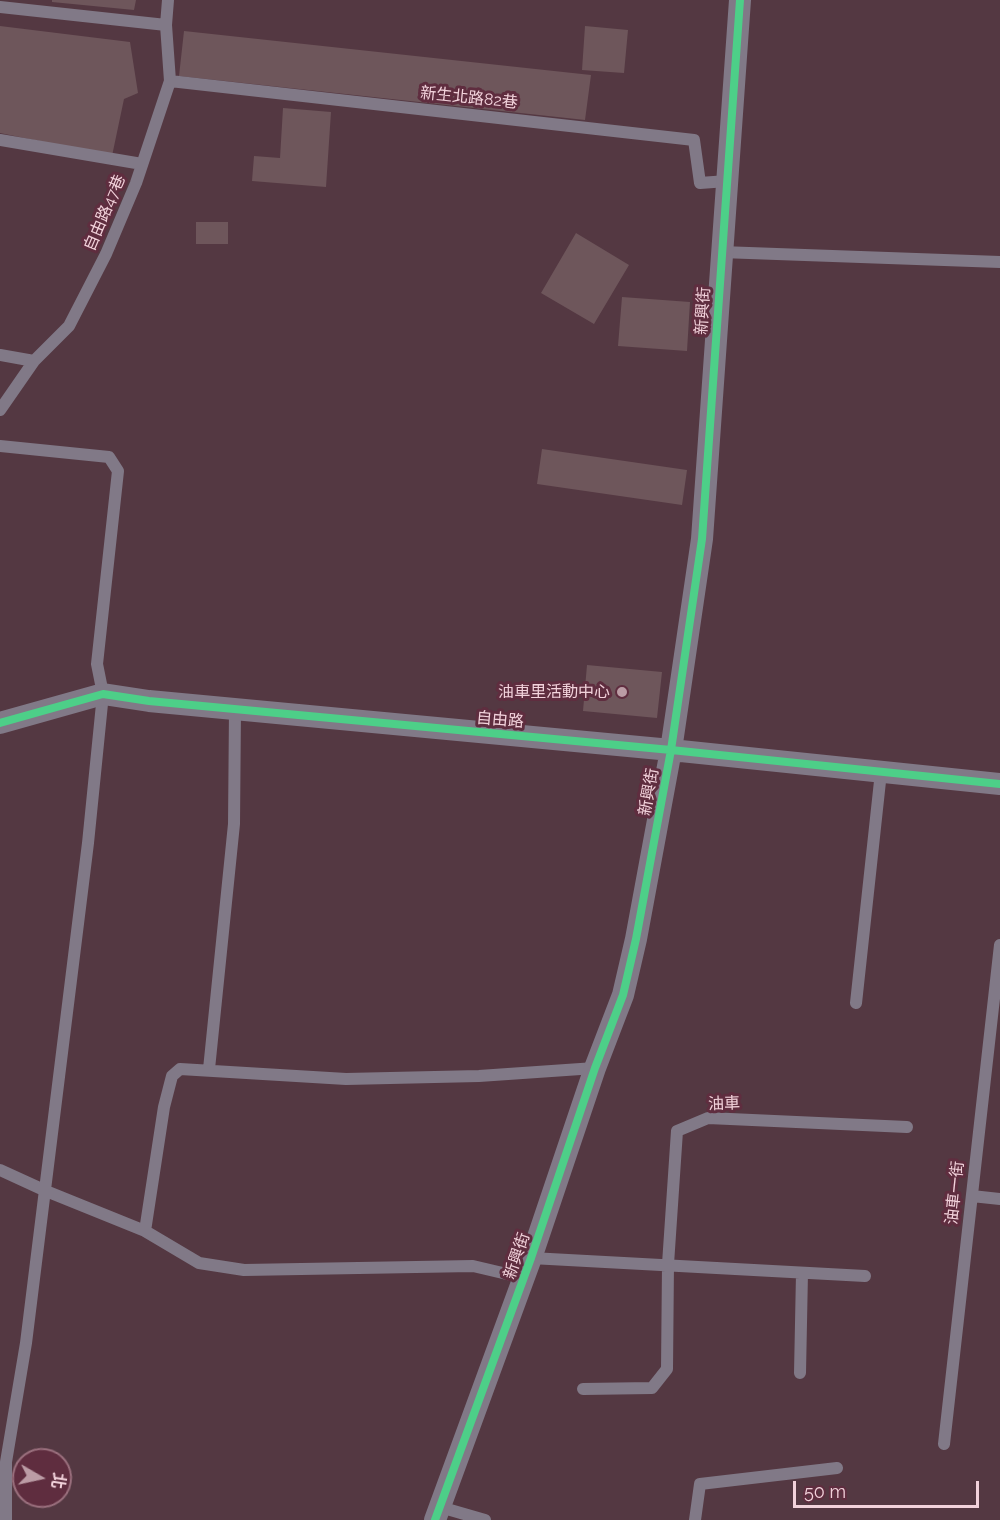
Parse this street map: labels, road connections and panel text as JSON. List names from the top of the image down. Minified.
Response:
{"streets":{"street":["新興街","自由路"],"lane":["新生北路82巷","自由路47巷","油車","油車一街"]},"crossings":[["新生北路82巷","自由路47巷"],["新生北路82巷","新興街"],["新興街","自由路"]],"places":["油車里活動中心"],"scale_bar":"50 m","north":"right"}
